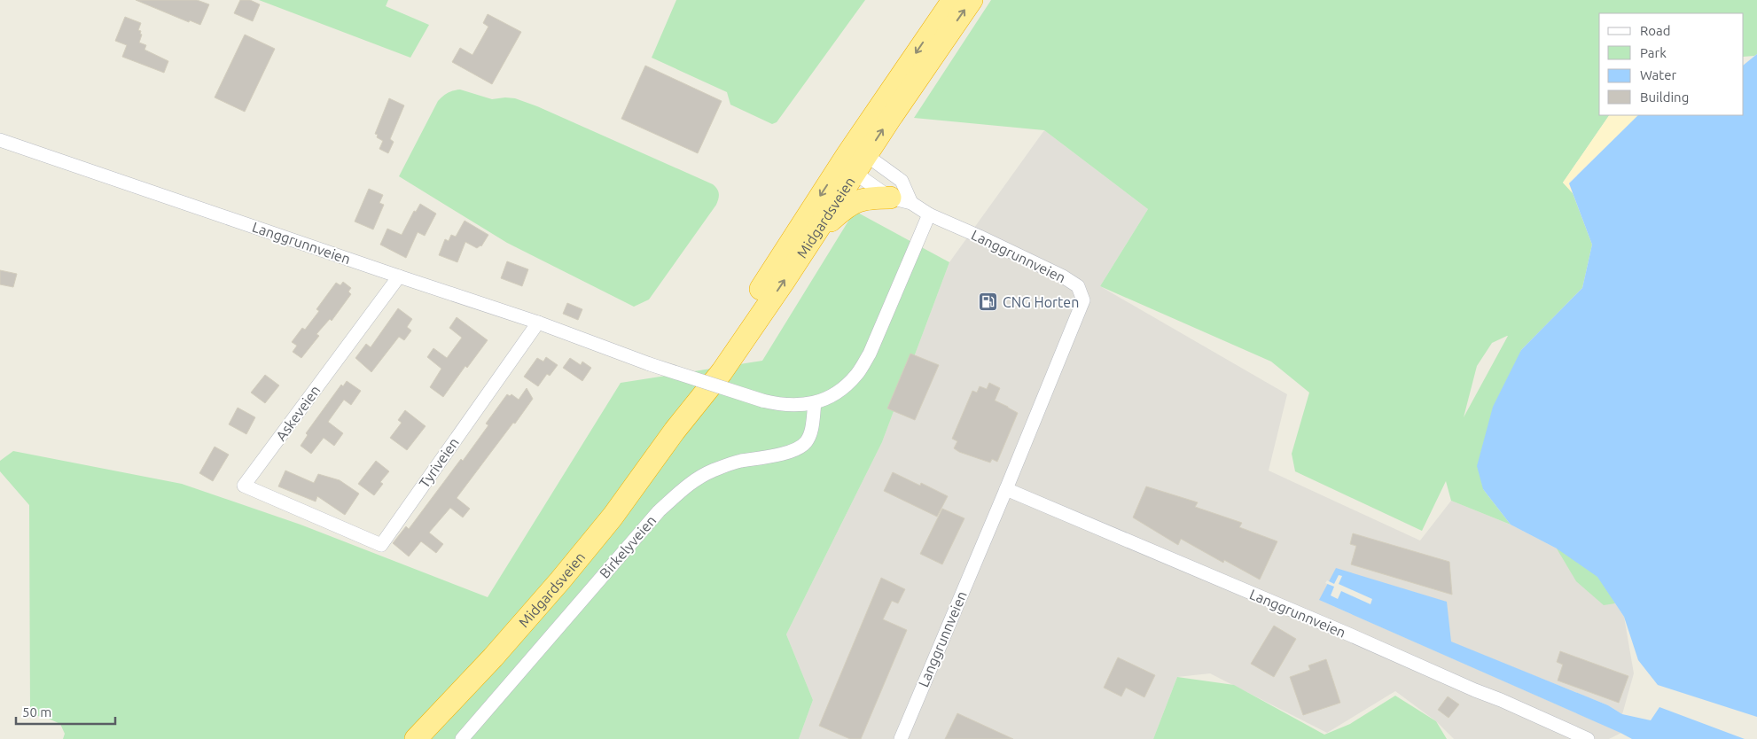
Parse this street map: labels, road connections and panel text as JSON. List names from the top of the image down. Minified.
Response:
{"streets":{"highway":["Midgardsveien"],"street":["Langgrunnveien","Askeveien","Tyriveien","Birkelyveien"]},"crossings":[["Midgardsveien","Langgrunnveien"],["Langgrunnveien","Askeveien"],["Langgrunnveien","Tyriveien"],["Langgrunnveien","Birkelyveien"],["Askeveien","Tyriveien"]],"places":{"fuel station":["CNG Horten"]},"legend":["Road","Park","Water","Building"],"scale_bar":"50 m"}
